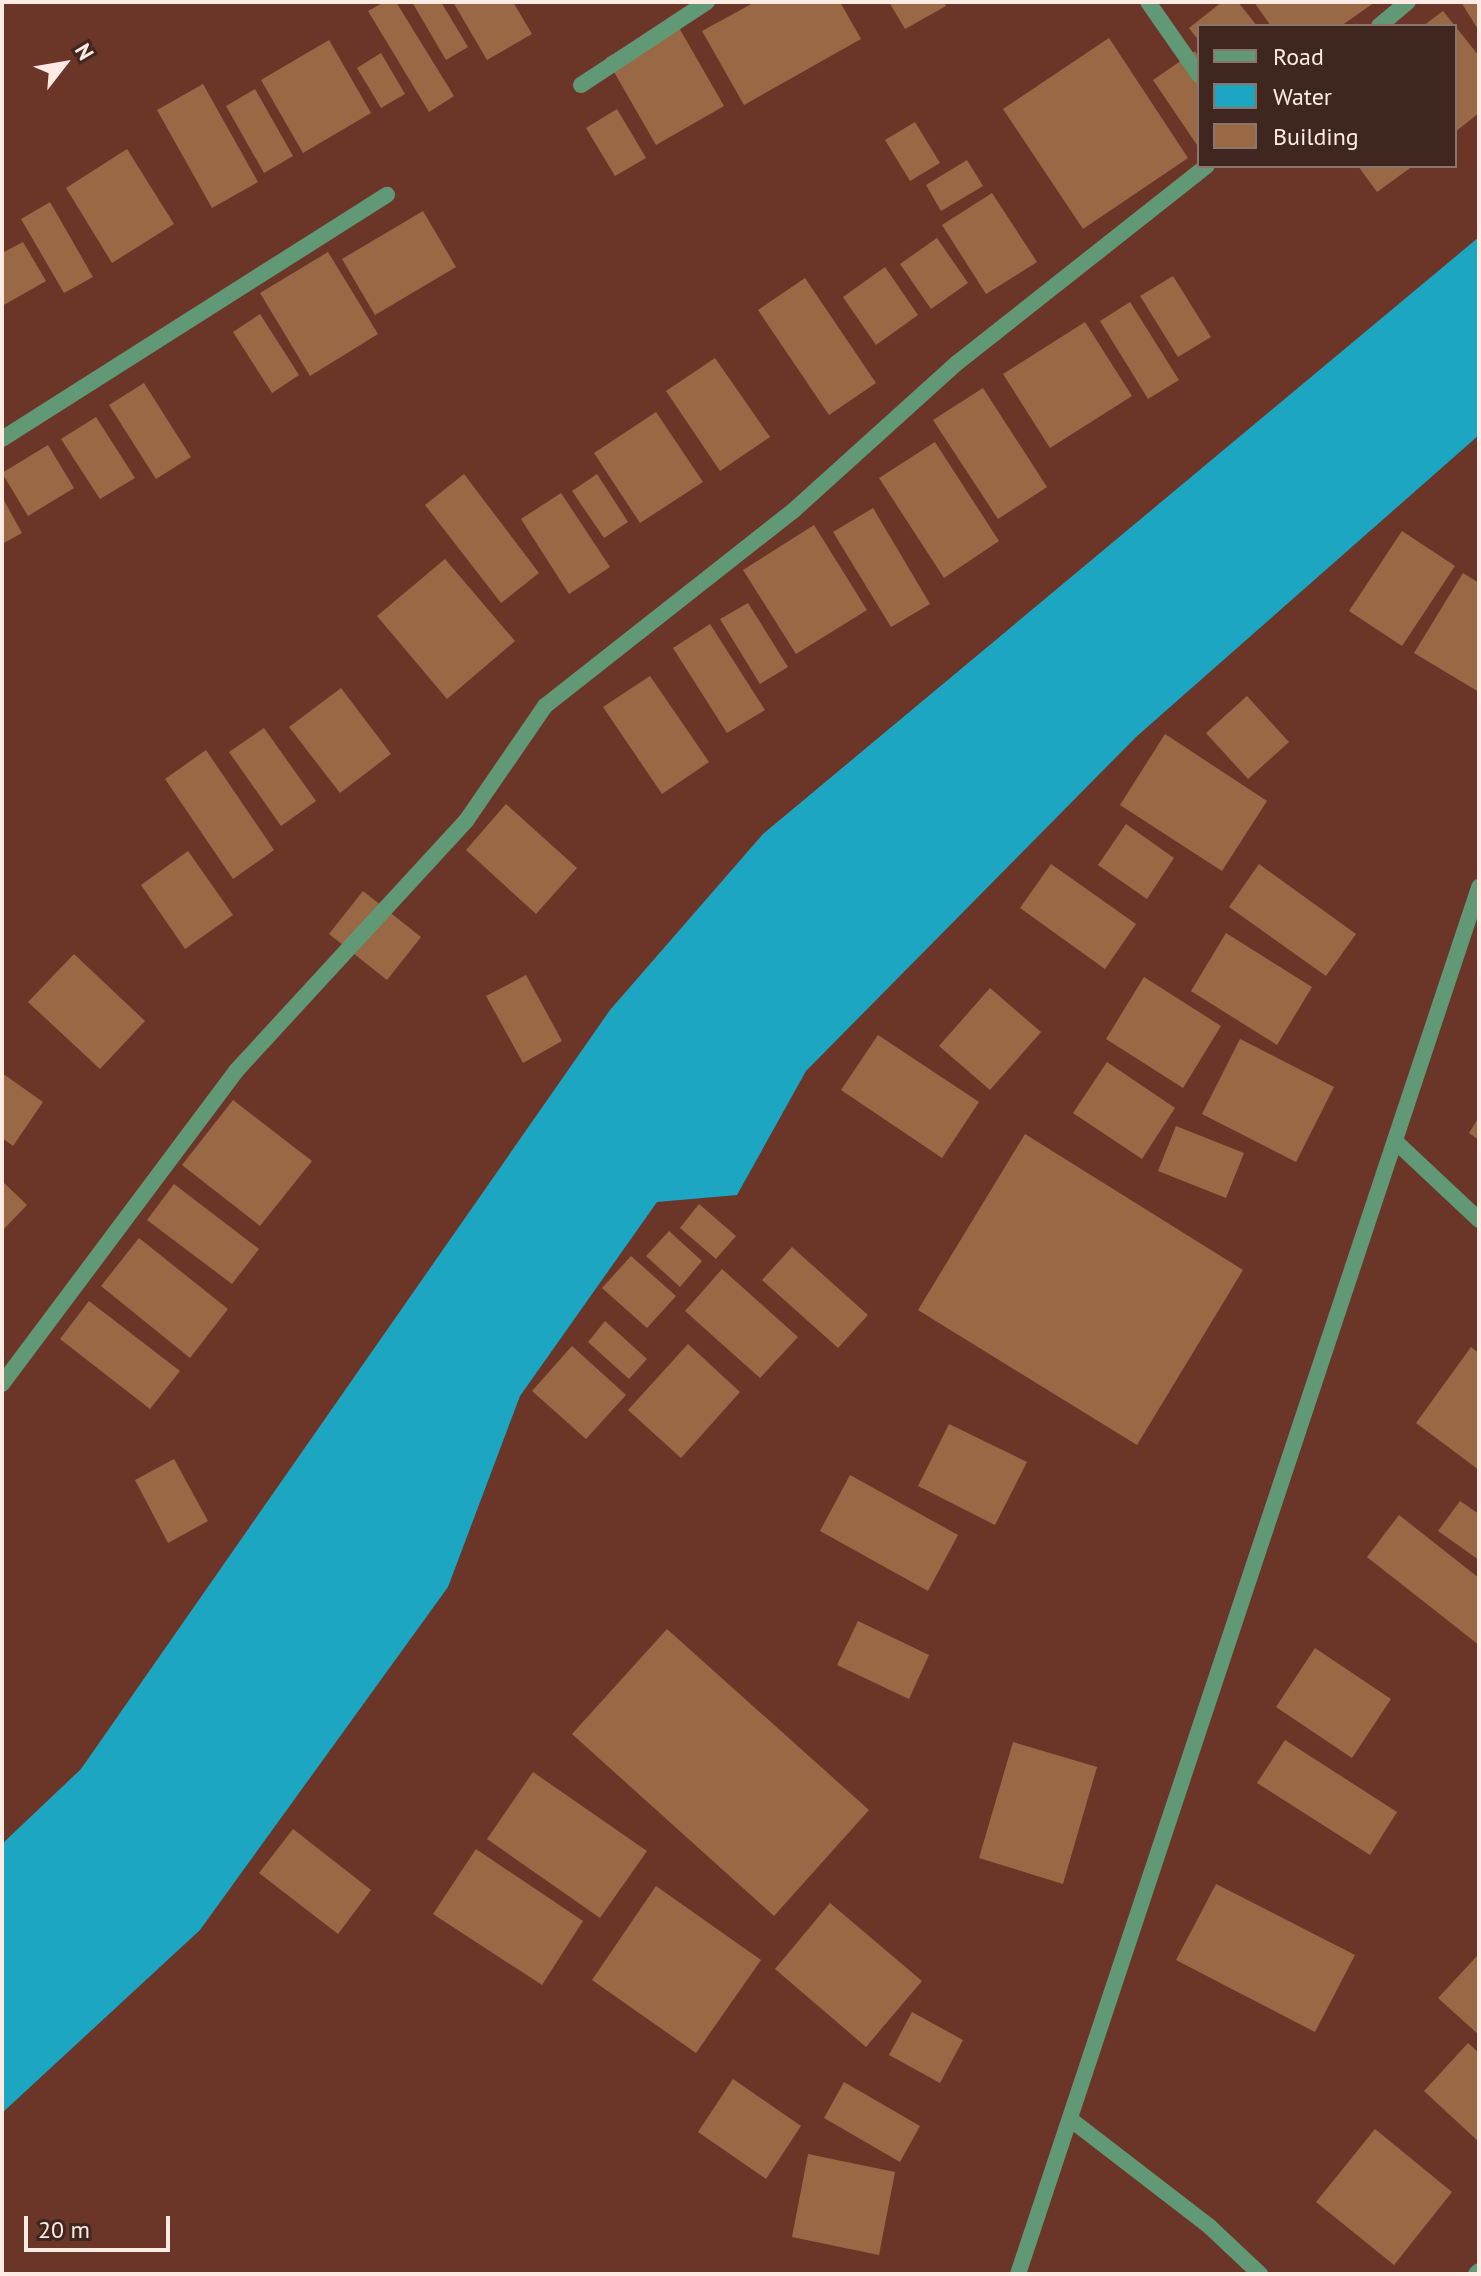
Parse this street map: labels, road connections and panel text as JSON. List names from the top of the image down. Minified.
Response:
{"legend":["Road","Water","Building"],"scale_bar":"20 m","north":"top right"}
